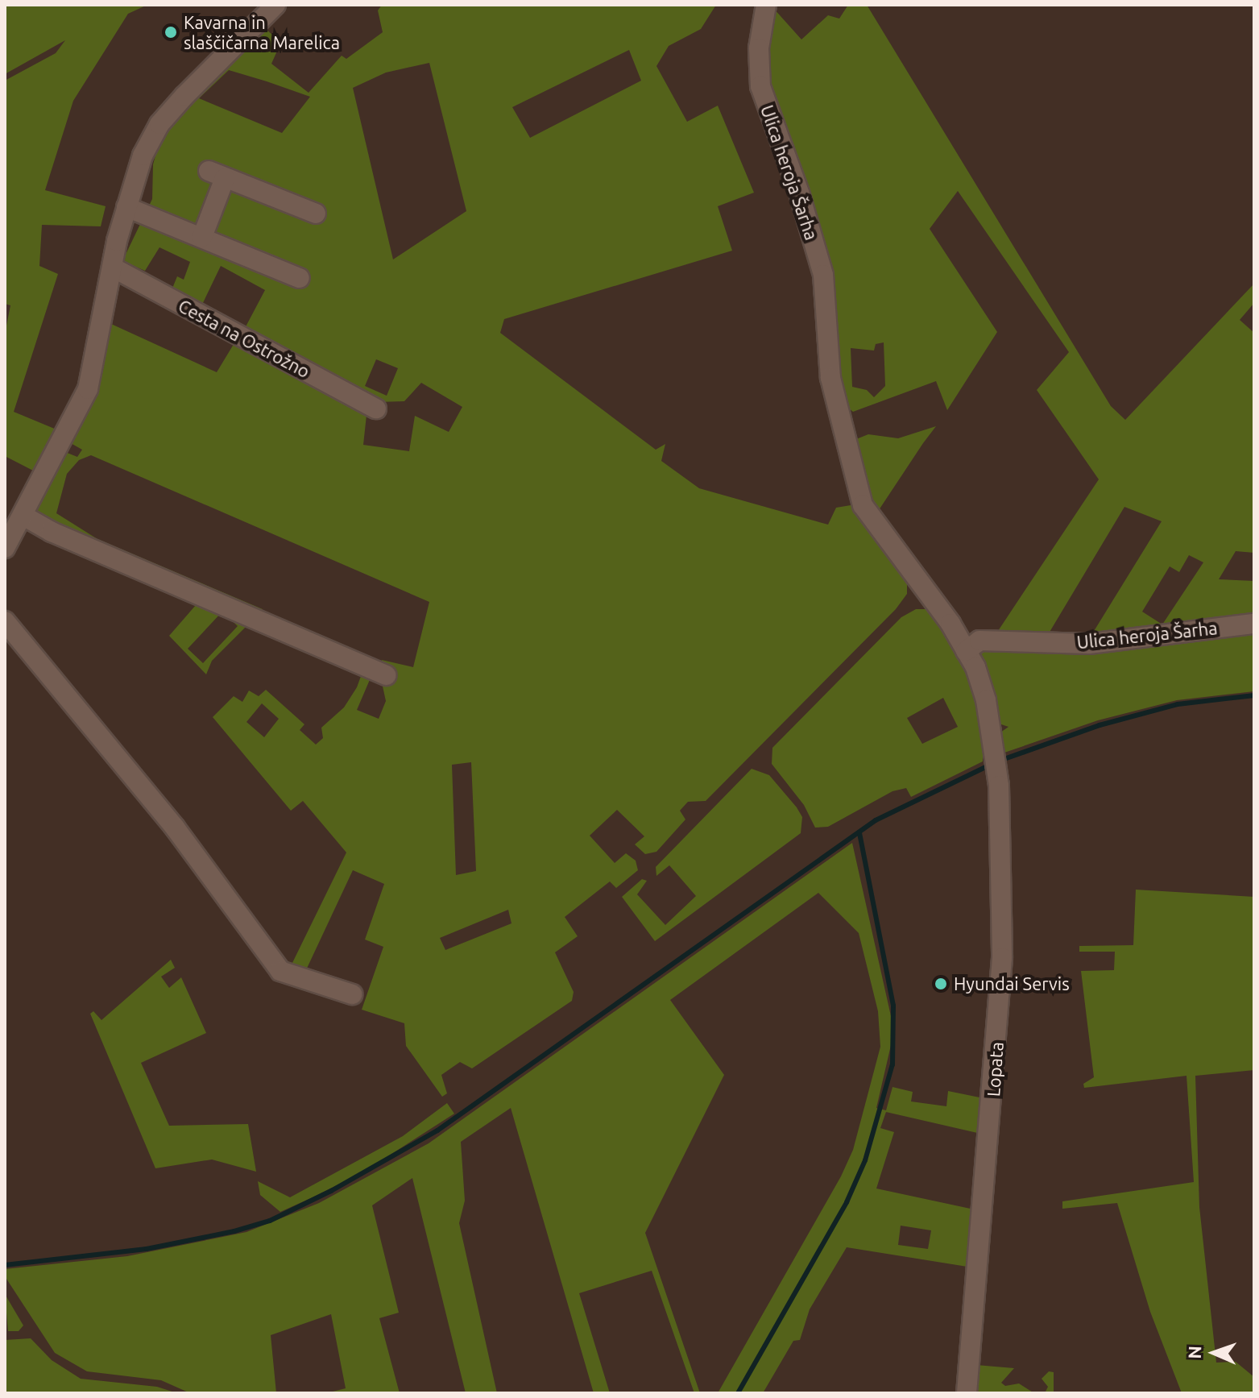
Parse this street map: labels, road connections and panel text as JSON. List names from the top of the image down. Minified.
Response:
{"streets":{"street":["Ulica heroja Šarha","Cesta na Ostrožno","Lopata"]},"crossings":[["Ulica heroja Šarha","Lopata"]],"places":["Kavarna in slaščičarna Marelica","Hyundai Servis"],"north":"left"}
